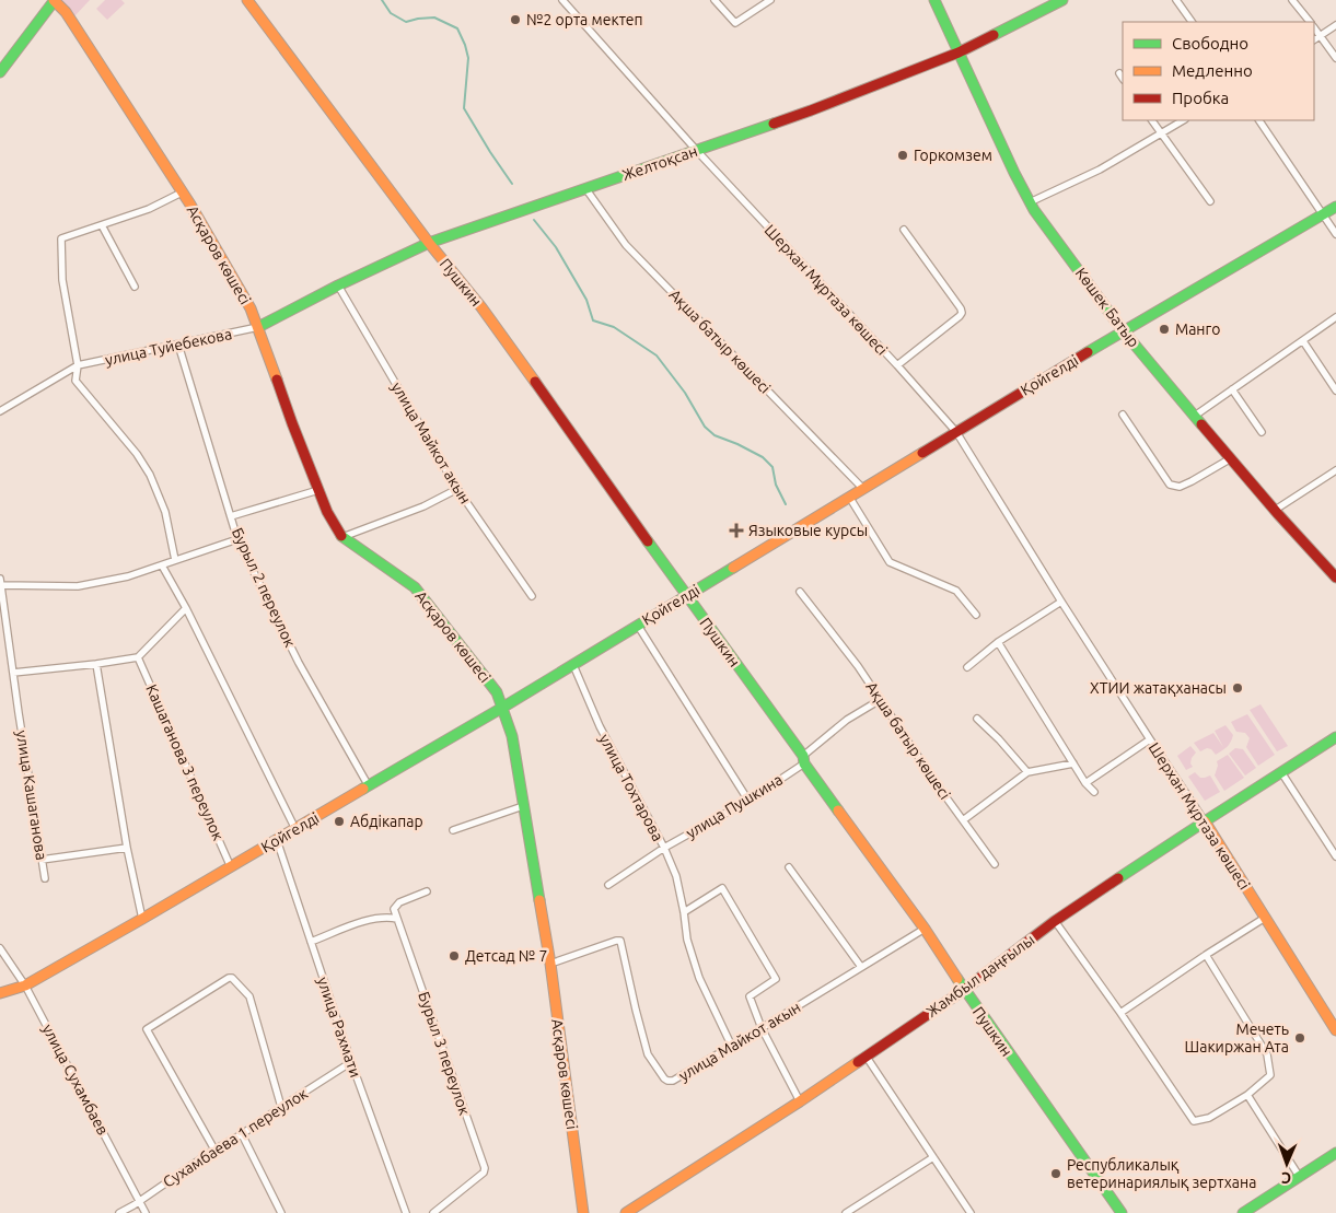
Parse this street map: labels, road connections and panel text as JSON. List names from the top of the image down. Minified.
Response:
{"streets":{"street":["Желтоқсан","Асқаров көшесі","Пушкин","Шерхан Мұртаза көшесі","Көшек Батыр","Ақша батыр көшесі","улица Туйебекова","Қойгелді","улица Майкот акын","Бурыл 2 переулок","Кашаганова 3 переулок","улица Тохтарова","улица Кашаганова","улица Пушкина","Жамбыл даңғылы","улица Рахмати","Бурыл 3 переулок","улица Сухамбаев","Сухамбаева 1 переулок"]},"crossings":[["Желтоқсан","Асқаров көшесі"],["Желтоқсан","Пушкин"],["Желтоқсан","Шерхан Мұртаза көшесі"],["Желтоқсан","Көшек Батыр"],["Желтоқсан","Ақша батыр көшесі"],["Желтоқсан","улица Туйебекова"],["Желтоқсан","улица Майкот акын"],["Асқаров көшесі","улица Туйебекова"],["Асқаров көшесі","Қойгелді"],["Асқаров көшесі","улица Майкот акын"],["Пушкин","Қойгелді"],["Пушкин","улица Майкот акын"],["Пушкин","улица Пушкина"],["Пушкин","Жамбыл даңғылы"],["Шерхан Мұртаза көшесі","Қойгелді"],["Шерхан Мұртаза көшесі","Жамбыл даңғылы"],["Көшек Батыр","Қойгелді"],["Ақша батыр көшесі","Қойгелді"],["Ақша батыр көшесі","улица Пушкина"],["улица Туйебекова","Бурыл 2 переулок"],["Қойгелді","Бурыл 2 переулок"],["Қойгелді","Кашаганова 3 переулок"],["Қойгелді","улица Тохтарова"],["Қойгелді","улица Рахмати"],["Қойгелді","улица Сухамбаев"],["улица Майкот акын","улица Тохтарова"],["улица Тохтарова","улица Пушкина"],["улица Рахмати","Сухамбаева 1 переулок"],["улица Сухамбаев","Сухамбаева 1 переулок"]],"places":{"other":["№2 орта мектеп","Горкомзем","Манго","ХТИИ жатақханасы","Абдiкапар","Детсад № 7","Мечеть Шакиржан Ата","Республикалық ветеринариялық зертхана"],"health":["Языковые курсы"]},"legend":["Свободно","Медленно","Пробка"],"north":"bottom"}
